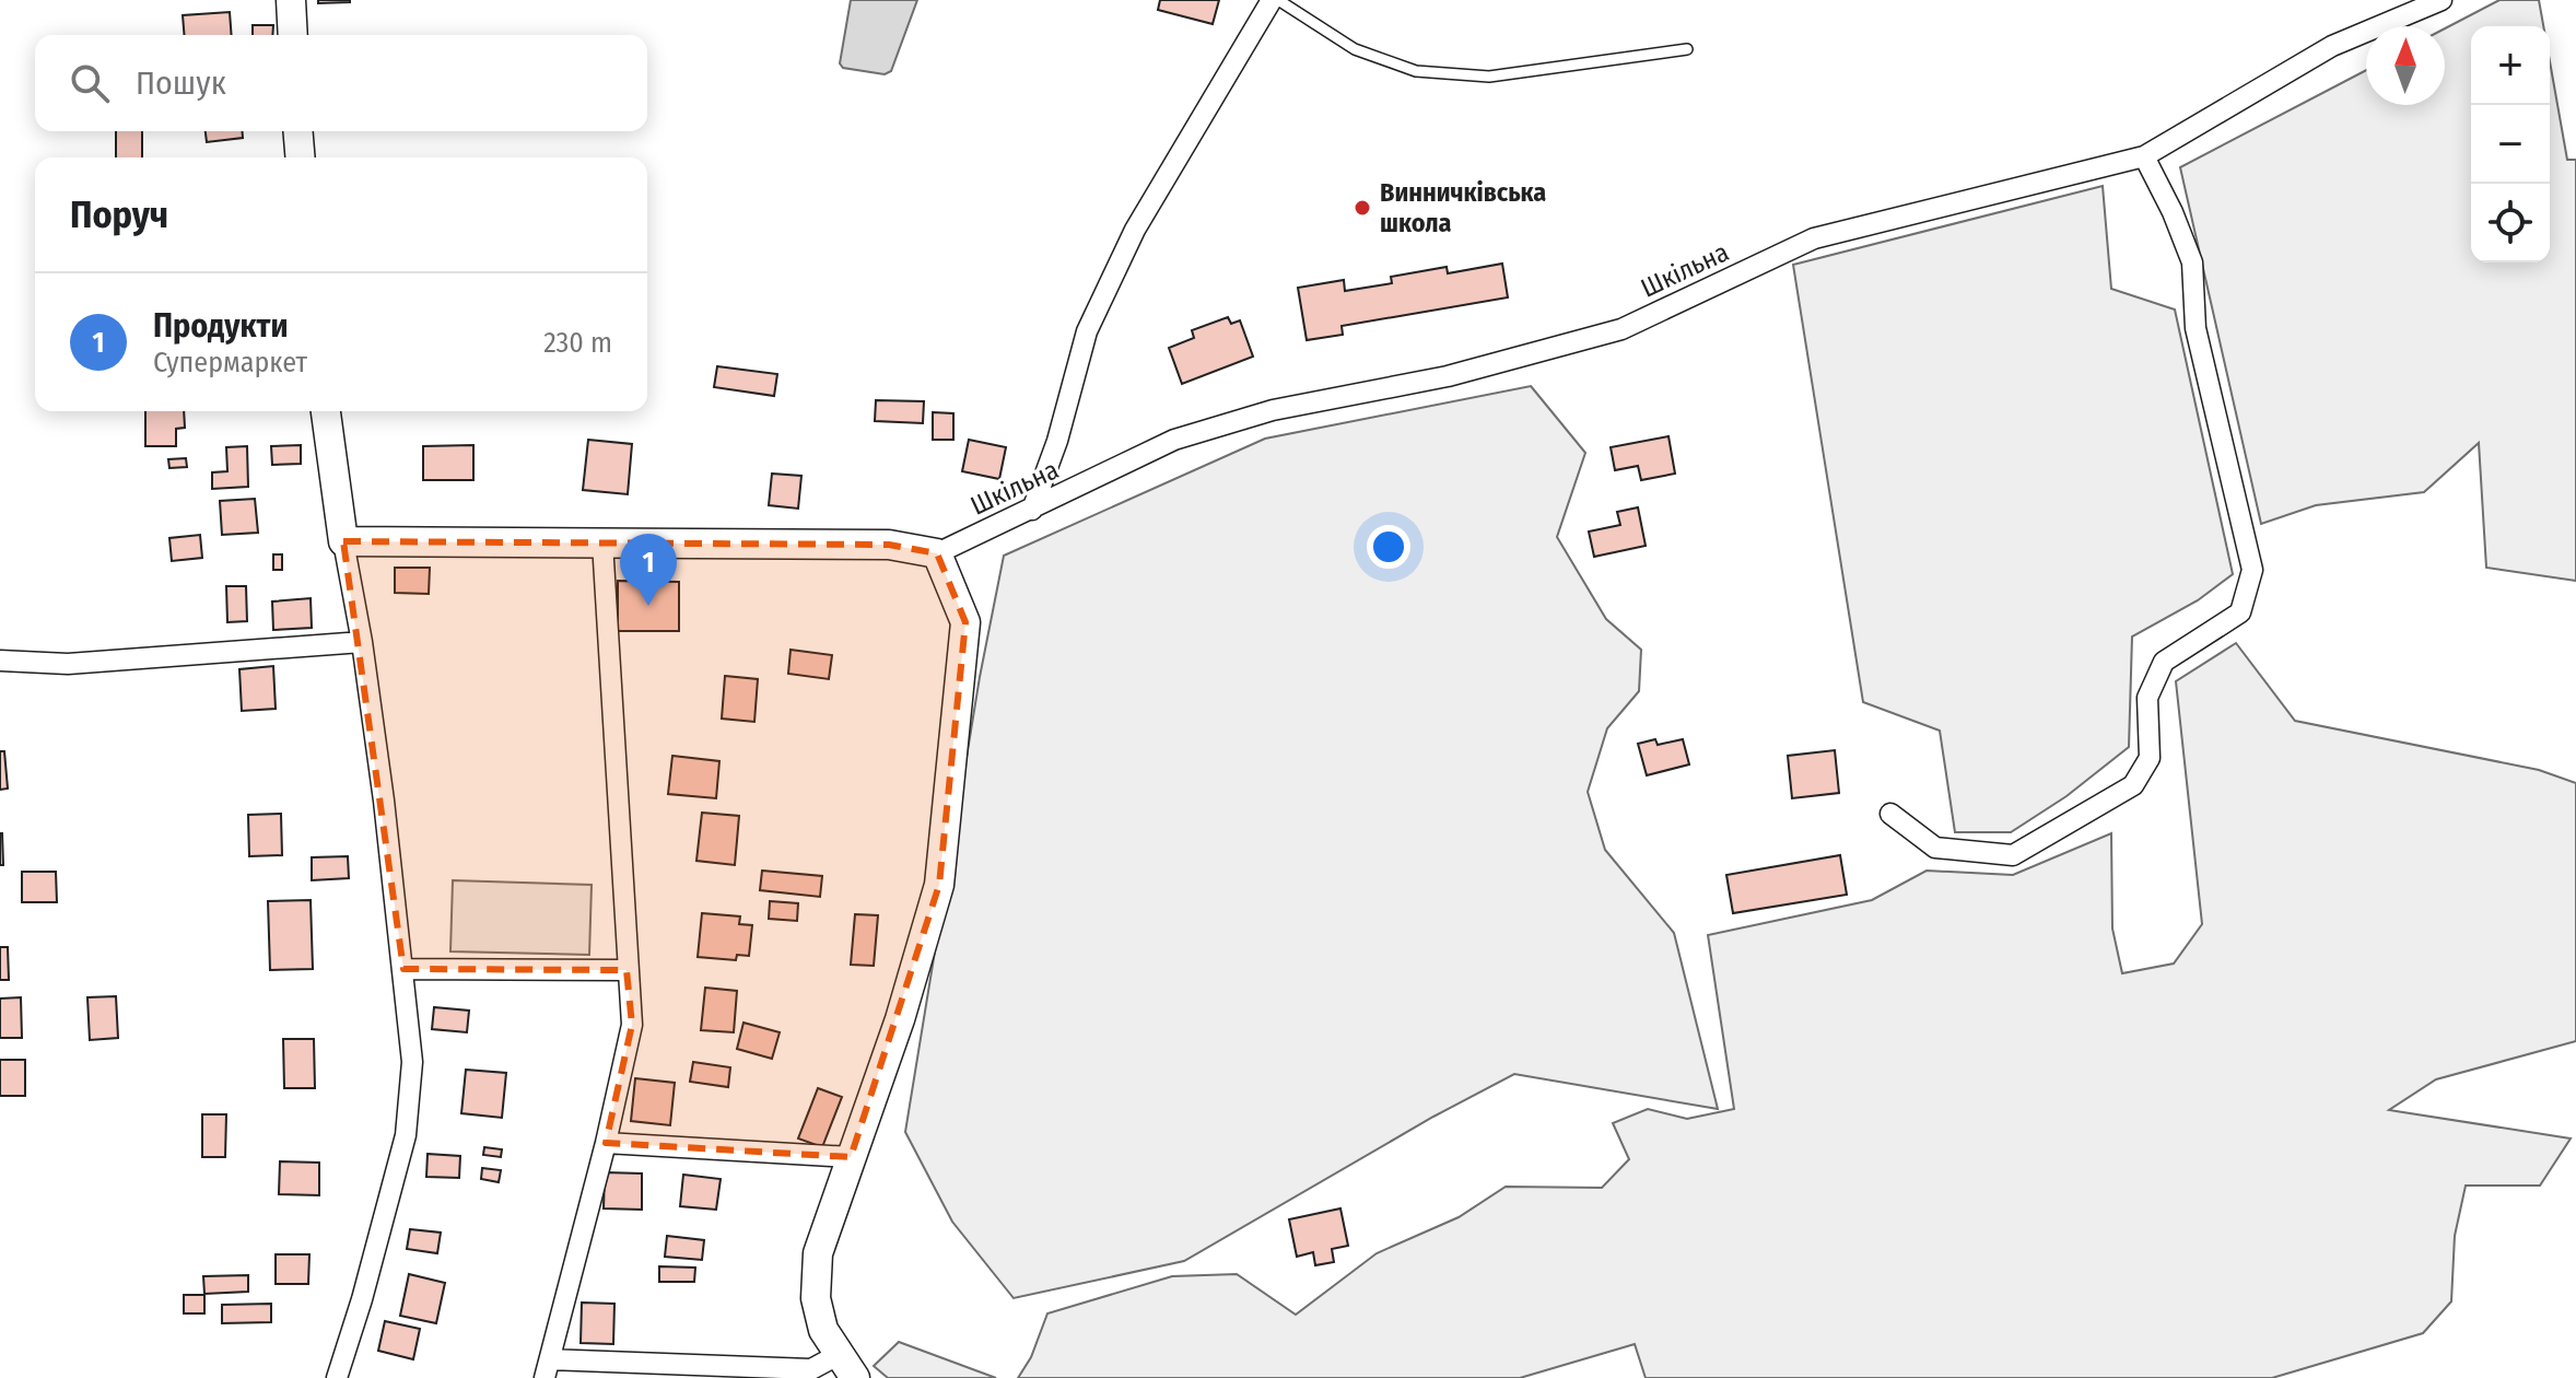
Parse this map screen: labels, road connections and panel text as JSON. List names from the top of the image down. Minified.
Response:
{"streets":{"street":["Шкільна"]},"places":["Винничківська школа"],"north":"top","page":{"map_buttons":["+","−"],"search":"Пошук","heading":"Поруч","list":[{"mark":"1","name":"Продукти","note":"Супермаркет","value":"230 m"}],"pins":"1"}}
